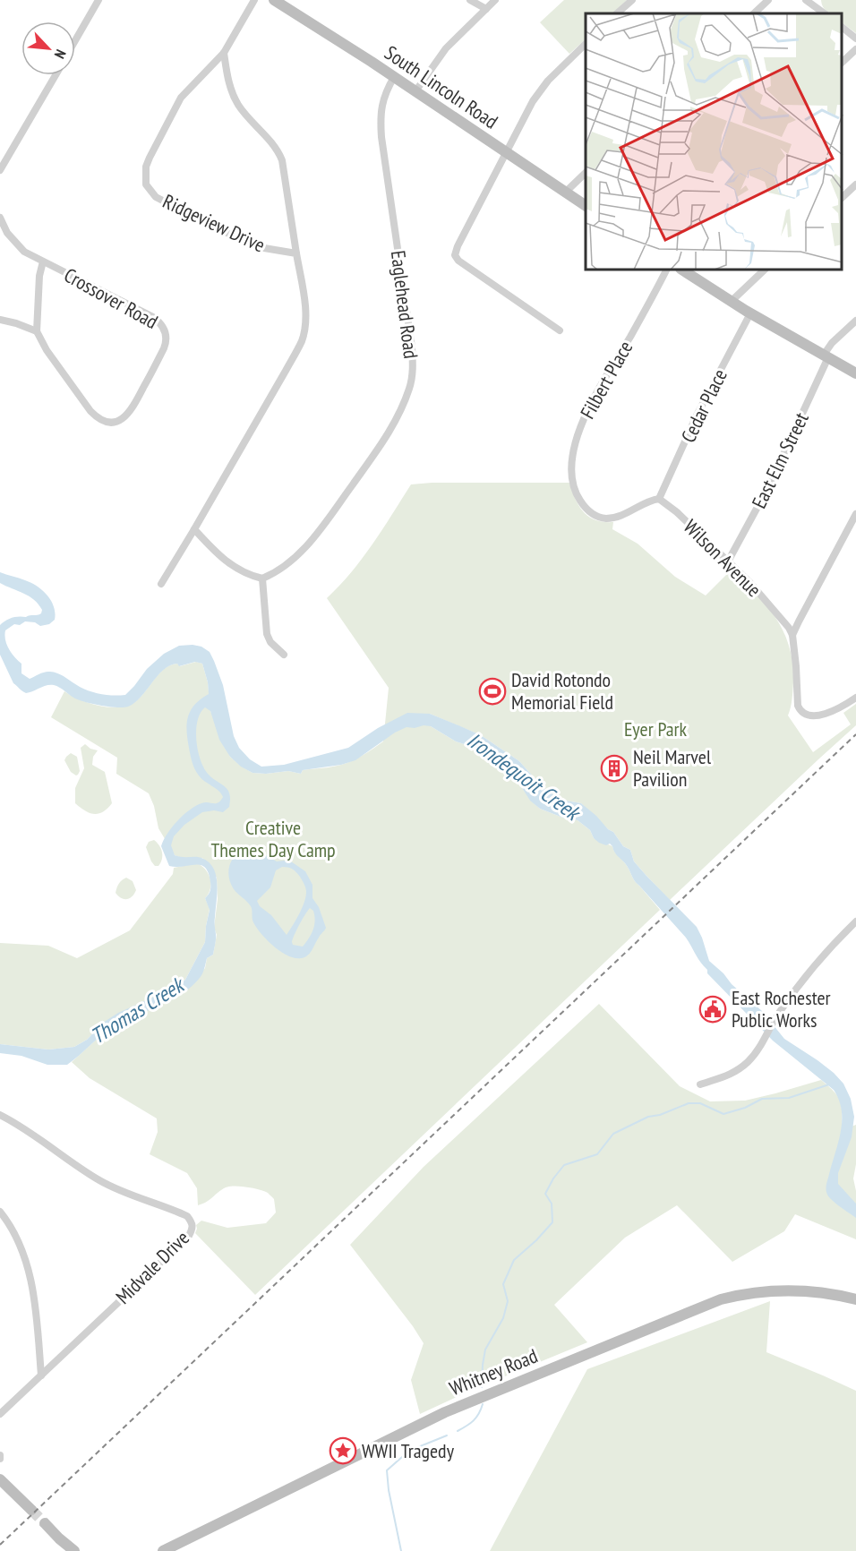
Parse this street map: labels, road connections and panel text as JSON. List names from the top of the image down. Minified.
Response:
{"streets":{"main road":["South Lincoln Road","Whitney Road"],"street":["Ridgeview Drive","Crossover Road","Eaglehead Road","Filbert Place","Cedar Place","East Elm Street","Wilson Avenue","Midvale Drive"]},"crossings":[["South Lincoln Road","Eaglehead Road"],["Filbert Place","Cedar Place"],["Filbert Place","Wilson Avenue"],["Cedar Place","Wilson Avenue"],["East Elm Street","Wilson Avenue"]],"water":["Irondequoit Creek","Thomas Creek"],"parks":["Eyer Park","Creative Themes Day Camp"],"places":{"sports":["David Rotondo Memorial Field"],"building":["Neil Marvel Pavilion"],"public building":["East Rochester Public Works"],"place":["WWII Tragedy"]},"north":"bottom right"}
